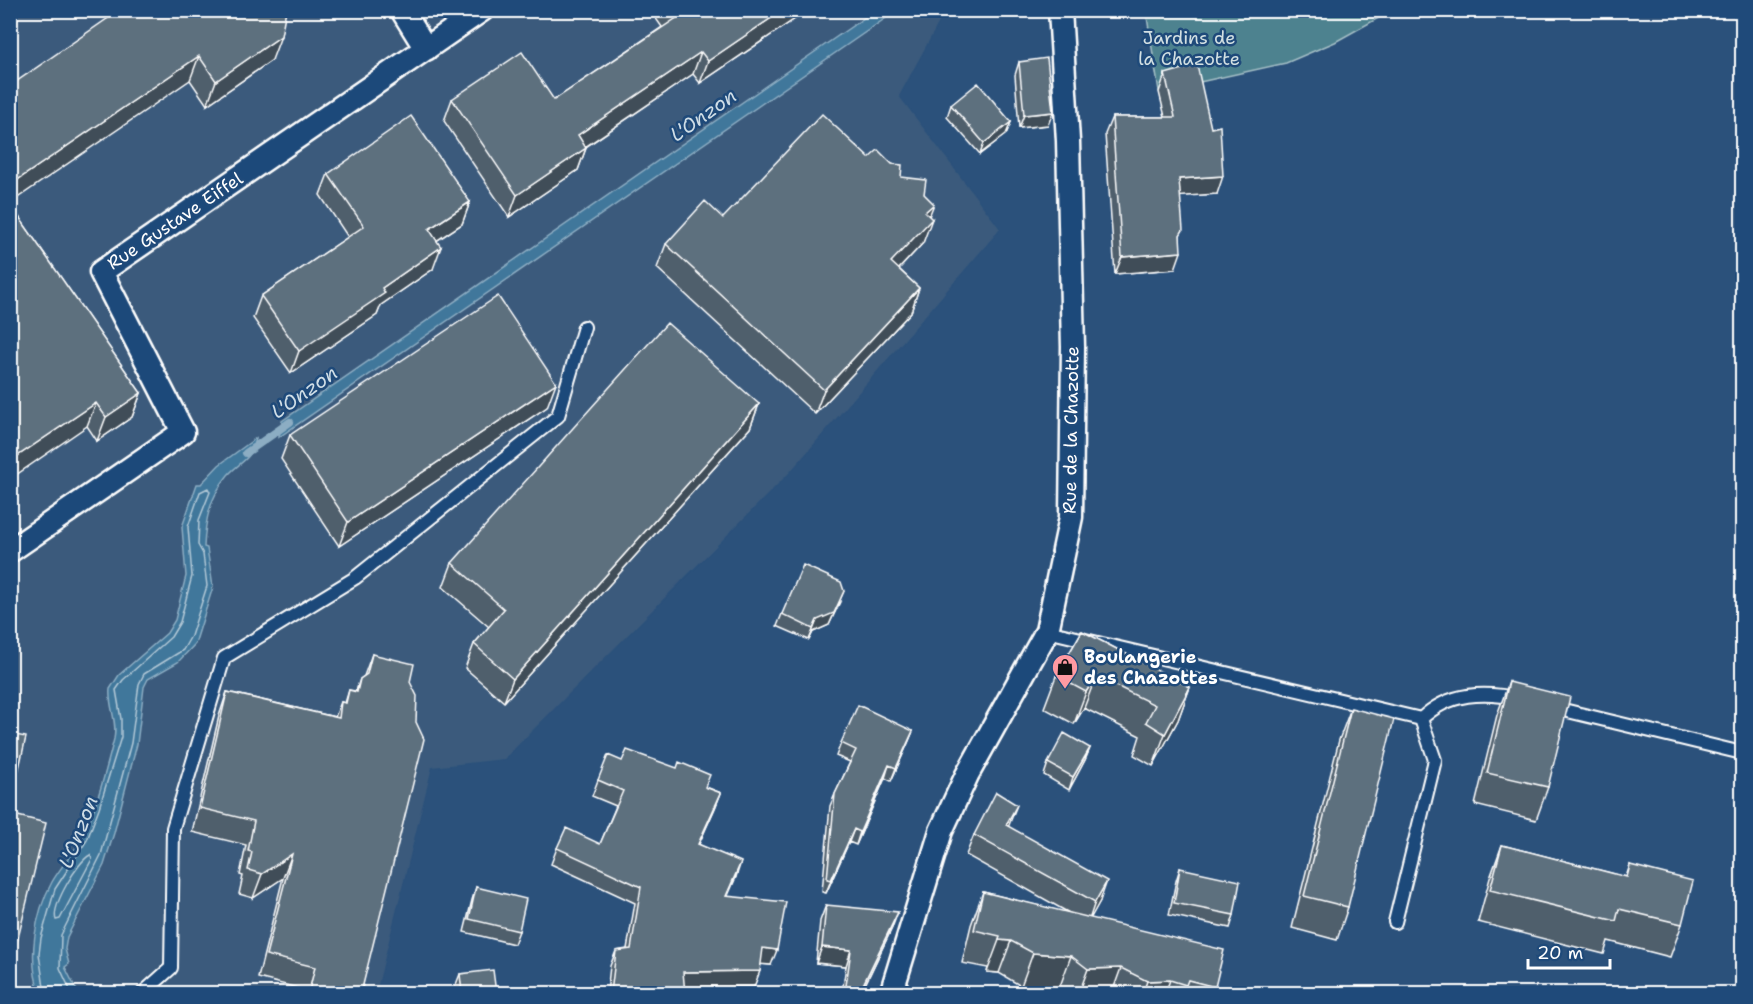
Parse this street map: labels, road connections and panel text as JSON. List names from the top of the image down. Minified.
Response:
{"streets":{"street":["Rue Gustave Eiffel","Rue de la Chazotte"]},"water":["L'Onzon"],"parks":["Jardins de la Chazotte"],"places":{"shop":["Boulangerie des Chazottes"]},"scale_bar":"20 m"}
